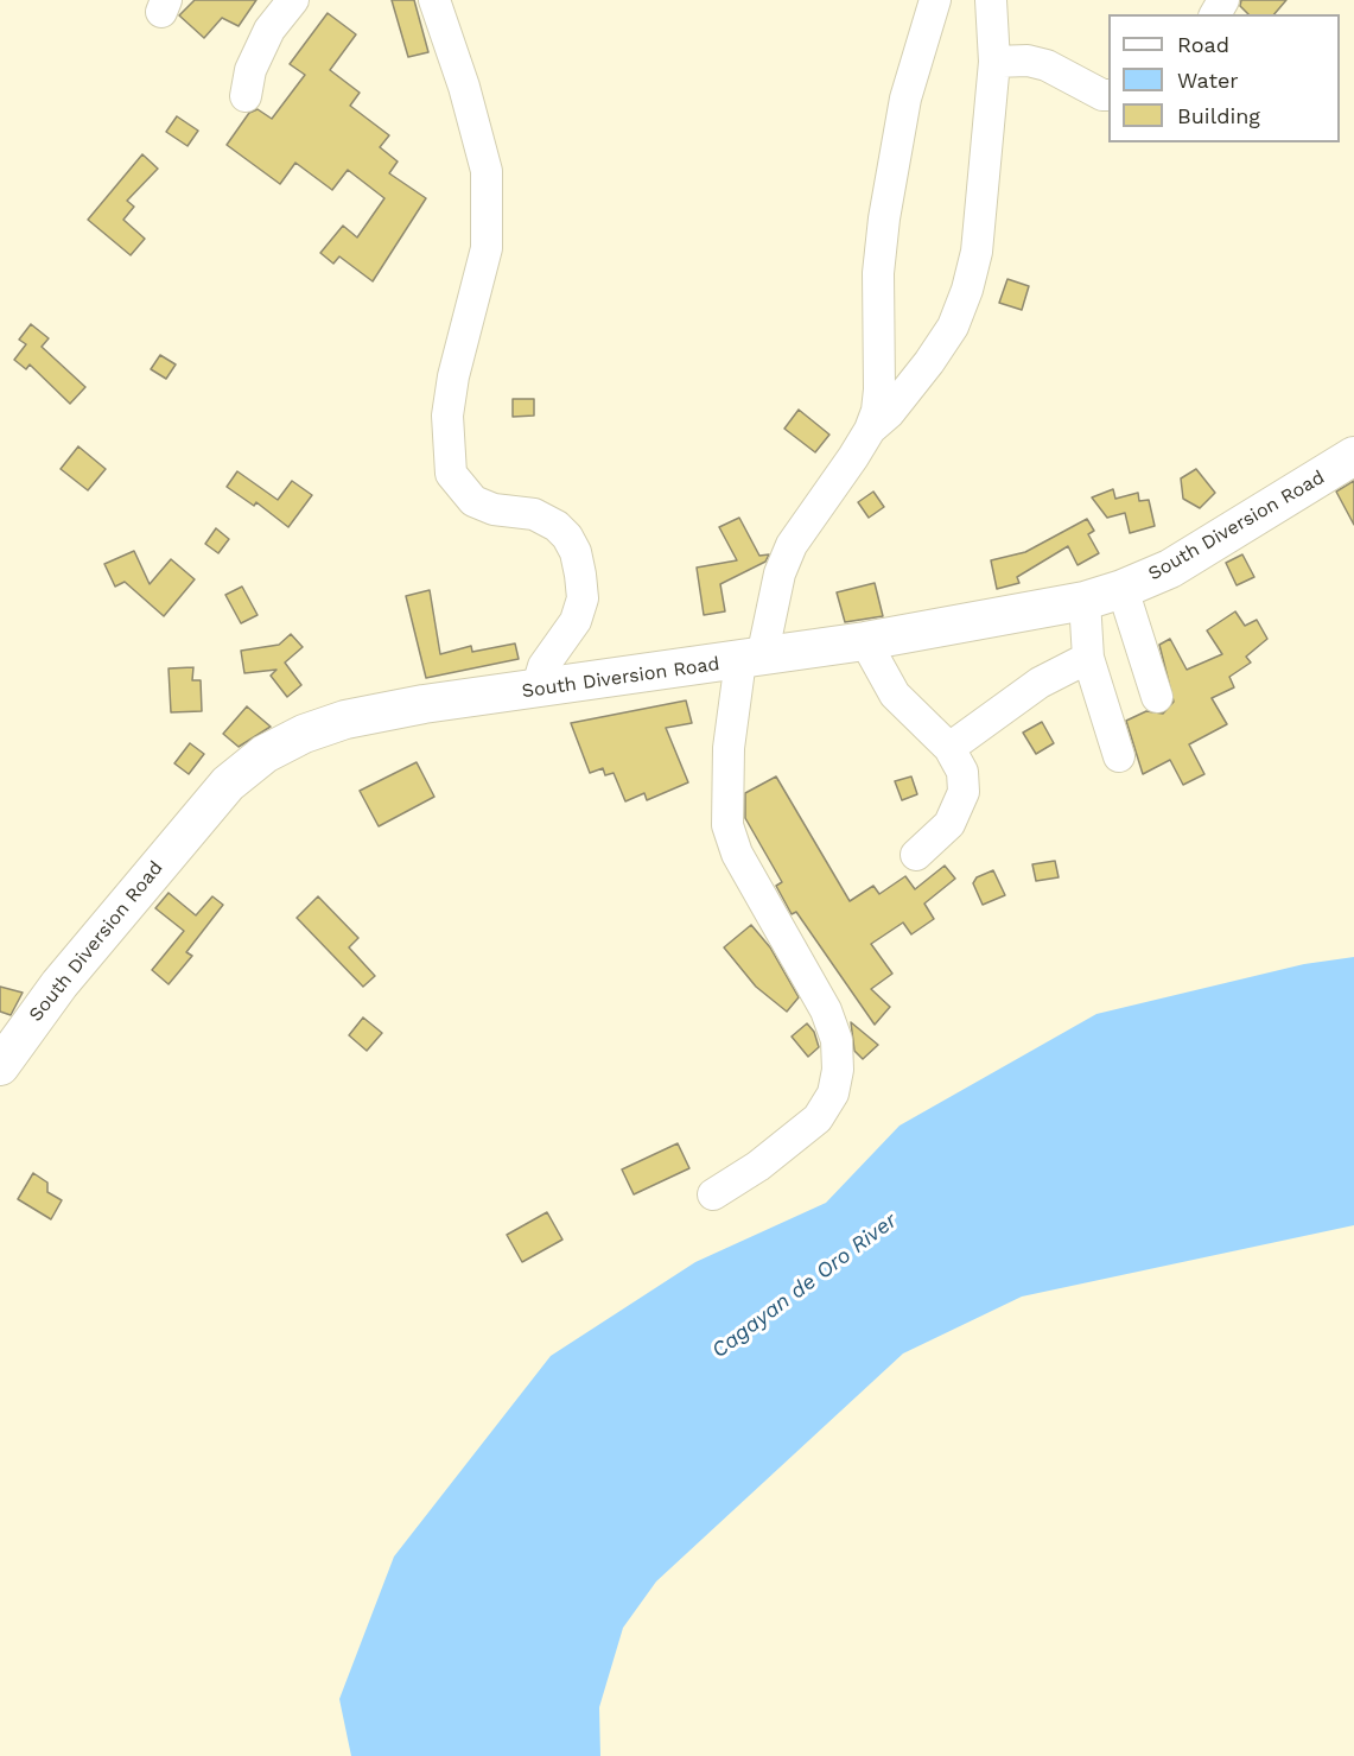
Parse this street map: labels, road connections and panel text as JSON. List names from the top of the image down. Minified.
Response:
{"streets":{"main road":["South Diversion Road"]},"water":["Cagayan de Oro River"],"legend":["Road","Water","Building"]}
